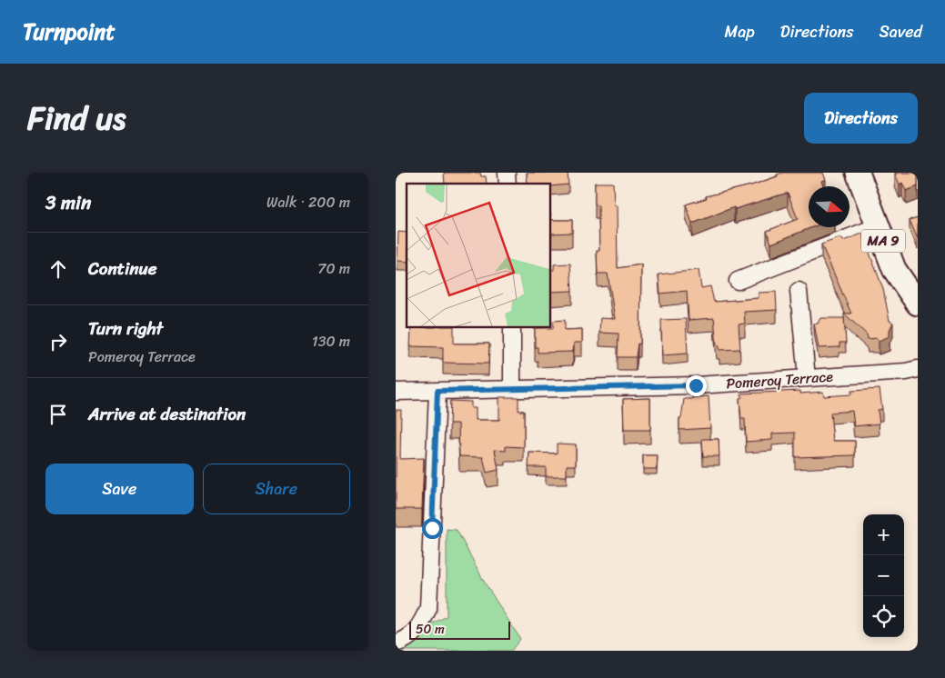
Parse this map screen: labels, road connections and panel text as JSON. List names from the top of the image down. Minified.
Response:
{"streets":{"highway":["MA 9"],"street":["Pomeroy Terrace"]},"scale_bar":"50 m","north":"right","page":{"header":"Turnpoint","nav":["Map","Directions","Saved"],"title":"Find us","buttons":["Directions",["Save","Share"]],"heading":["3 min","Walk · 200 m"],"list":[["Continue","70 m"],["Turn right","Pomeroy Terrace","130 m"],"Arrive at destination"],"map_buttons":["+","−"],"scale":"50 m"}}
